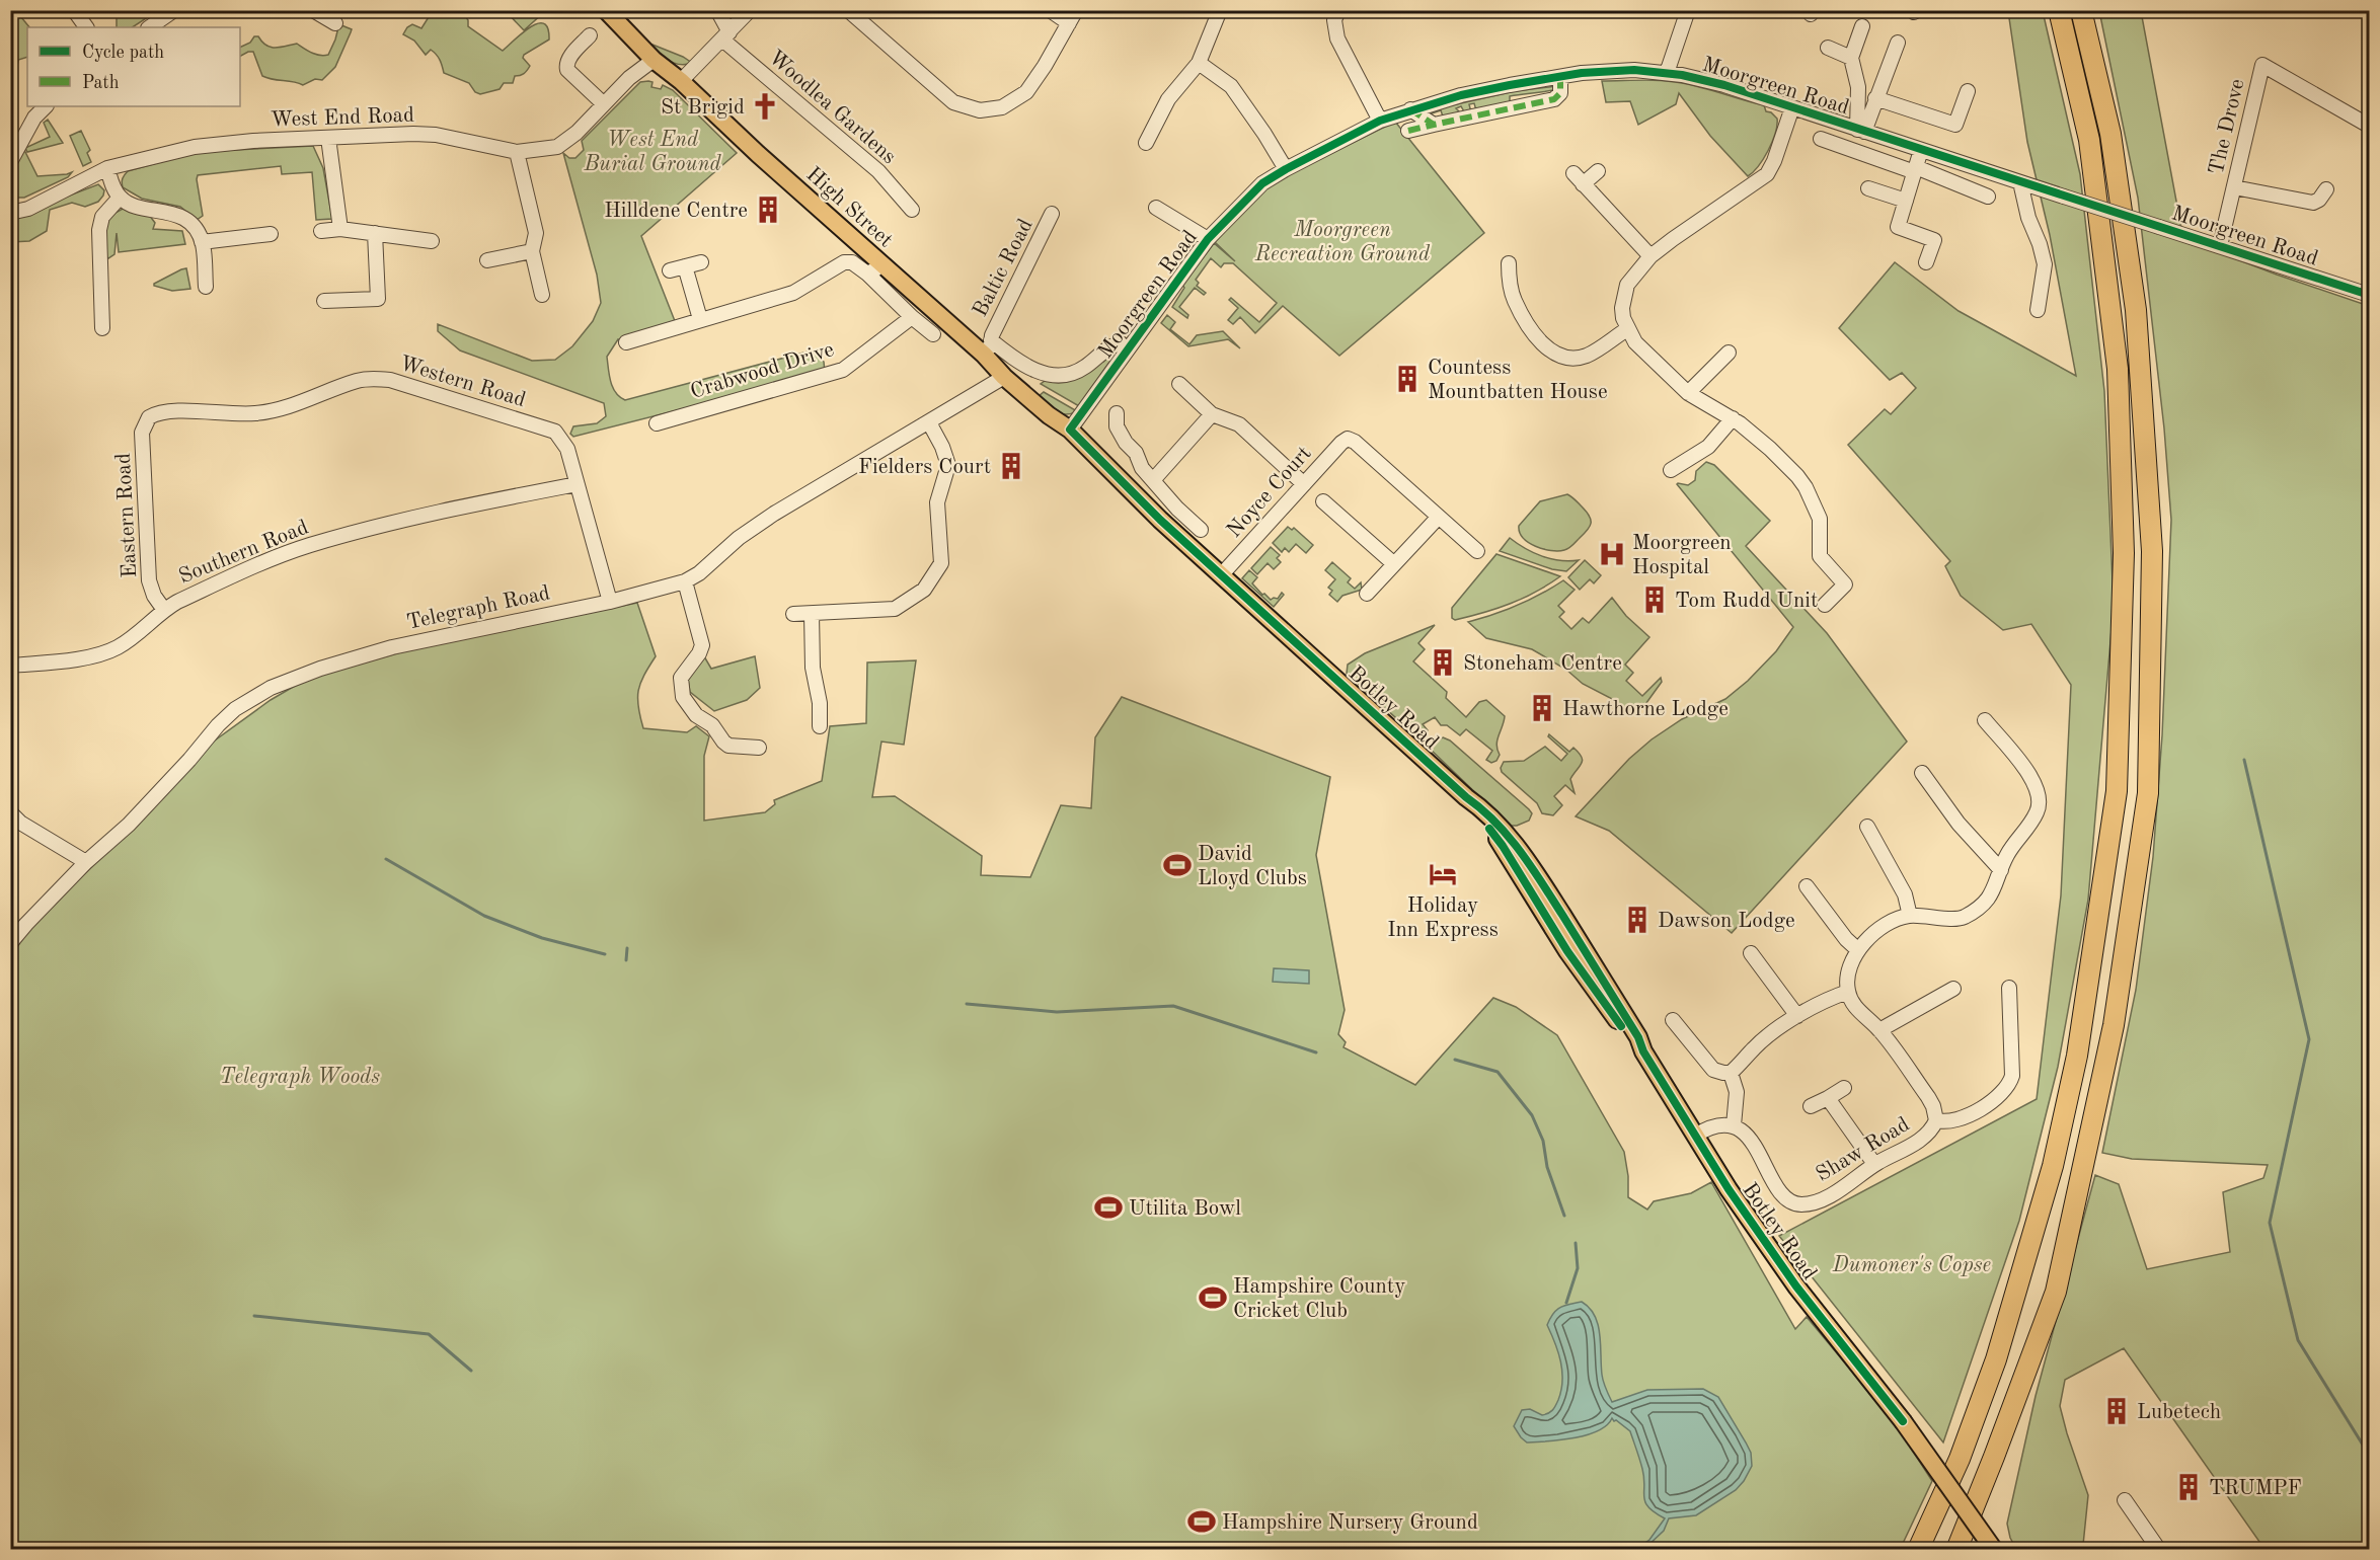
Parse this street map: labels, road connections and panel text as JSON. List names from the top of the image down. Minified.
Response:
{"streets":{"main road":["High Street","Botley Road"],"street":["Moorgreen Road","Woodlea Gardens","West End Road","The Drove","Baltic Road","Crabwood Drive","Western Road","Noyce Court","Eastern Road","Southern Road","Telegraph Road","Shaw Road"]},"crossings":[["Moorgreen Road","The Drove"],["Moorgreen Road","High Street"],["Moorgreen Road","Botley Road"],["West End Road","High Street"],["High Street","Baltic Road"],["High Street","Telegraph Road"],["High Street","Botley Road"],["Western Road","Eastern Road"],["Western Road","Southern Road"],["Western Road","Telegraph Road"],["Noyce Court","Botley Road"],["Eastern Road","Southern Road"]],"parks":["West End Burial Ground","Moorgreen Recreation Ground","Telegraph Woods","Dumoner's Copse"],"places":{"church":["St Brigid"],"building":["Hilldene Centre","Countess Mountbatten House","Fielders Court","Tom Rudd Unit","Stoneham Centre","Hawthorne Lodge","Dawson Lodge","Lubetech","TRUMPF"],"hospital":["Moorgreen Hospital"],"sports":["David Lloyd Clubs","Utilita Bowl","Hampshire County Cricket Club","Hampshire Nursery Ground"],"hotel":["Holiday Inn Express"]},"legend":["Cycle path","Path"]}
